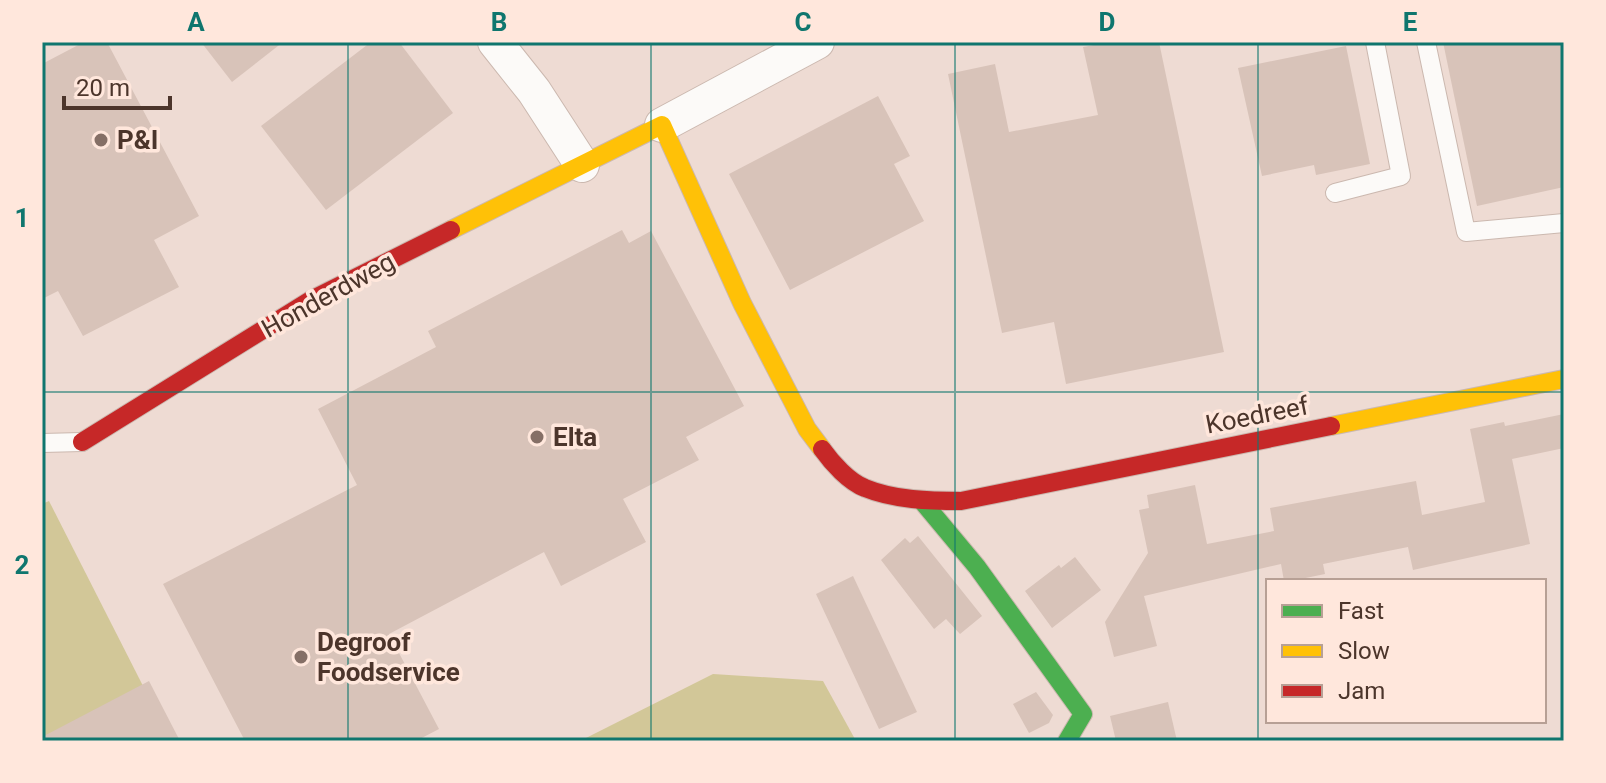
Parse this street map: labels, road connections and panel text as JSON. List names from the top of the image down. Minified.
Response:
{"streets":{"street":["Honderdweg","Koedreef"]},"places":["P&I","Elta","Degroof Foodservice"],"legend":["Fast","Slow","Jam"],"scale_bar":"20 m","grid":{"columns":["A","B","C","D","E"],"rows":["1","2"]}}
